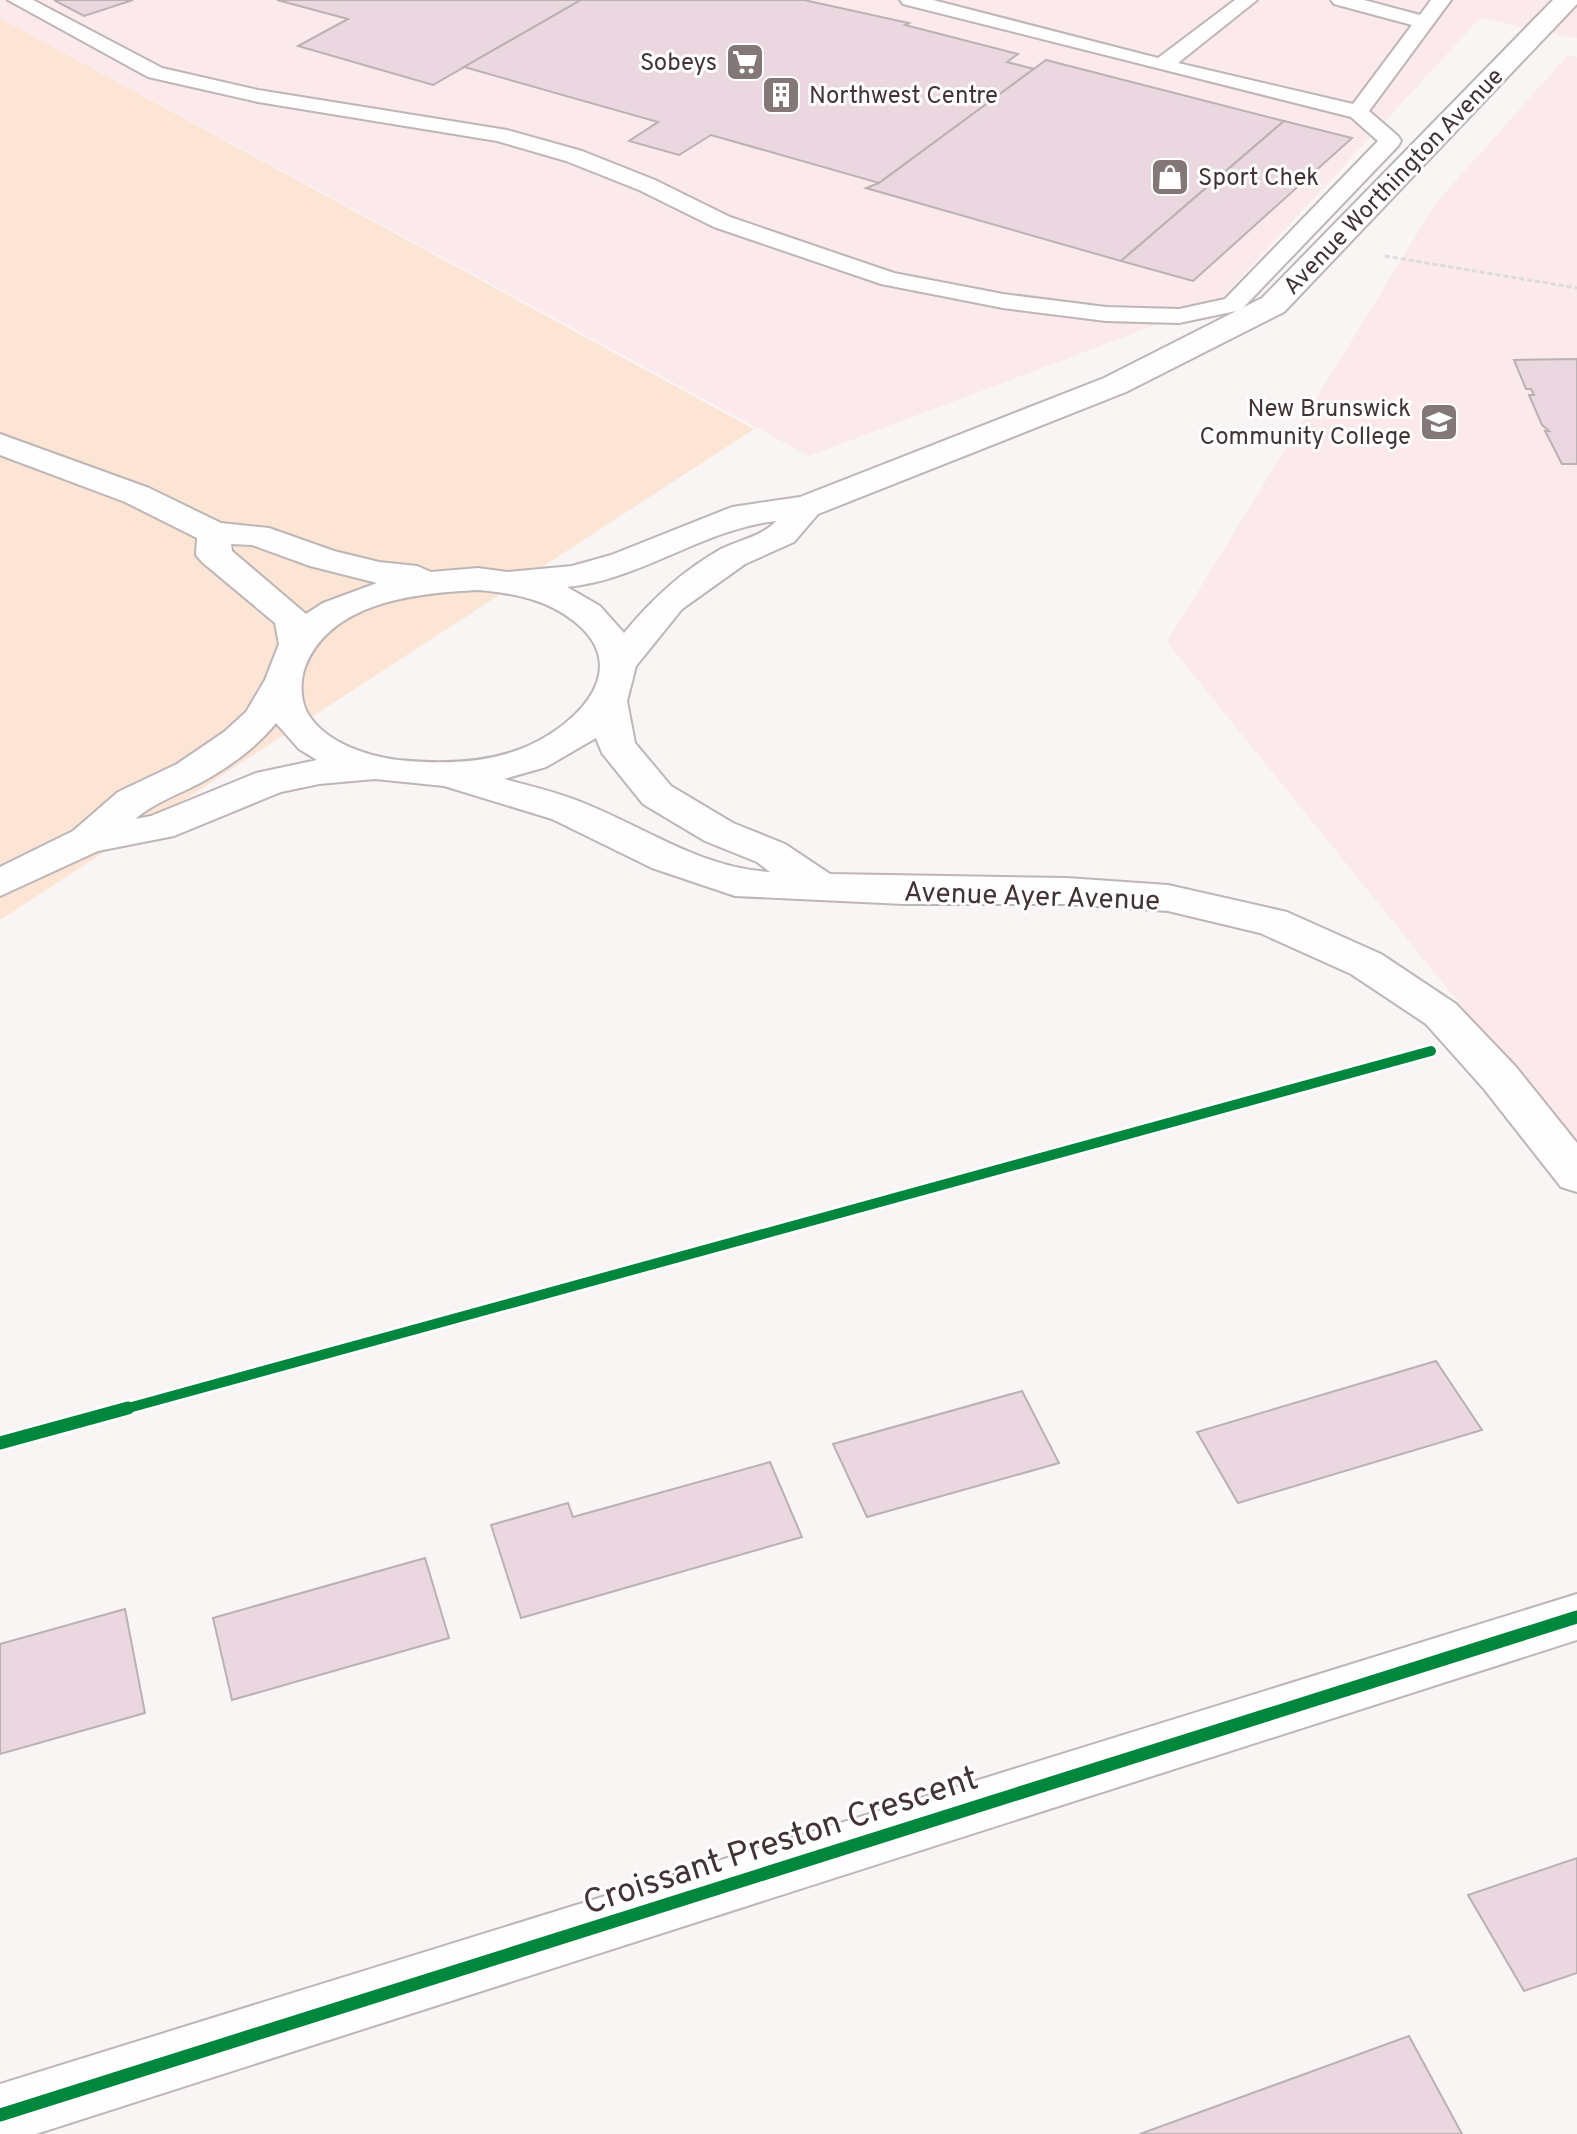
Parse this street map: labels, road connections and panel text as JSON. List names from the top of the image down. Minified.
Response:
{"streets":{"street":["Avenue Worthington Avenue","Avenue Ayer Avenue","Croissant Preston Crescent"]},"crossings":[["Avenue Worthington Avenue","Avenue Ayer Avenue"]],"places":{"supermarket":["Sobeys"],"building":["Northwest Centre"],"shop":["Sport Chek"],"school or university":["New Brunswick Community College"]}}
